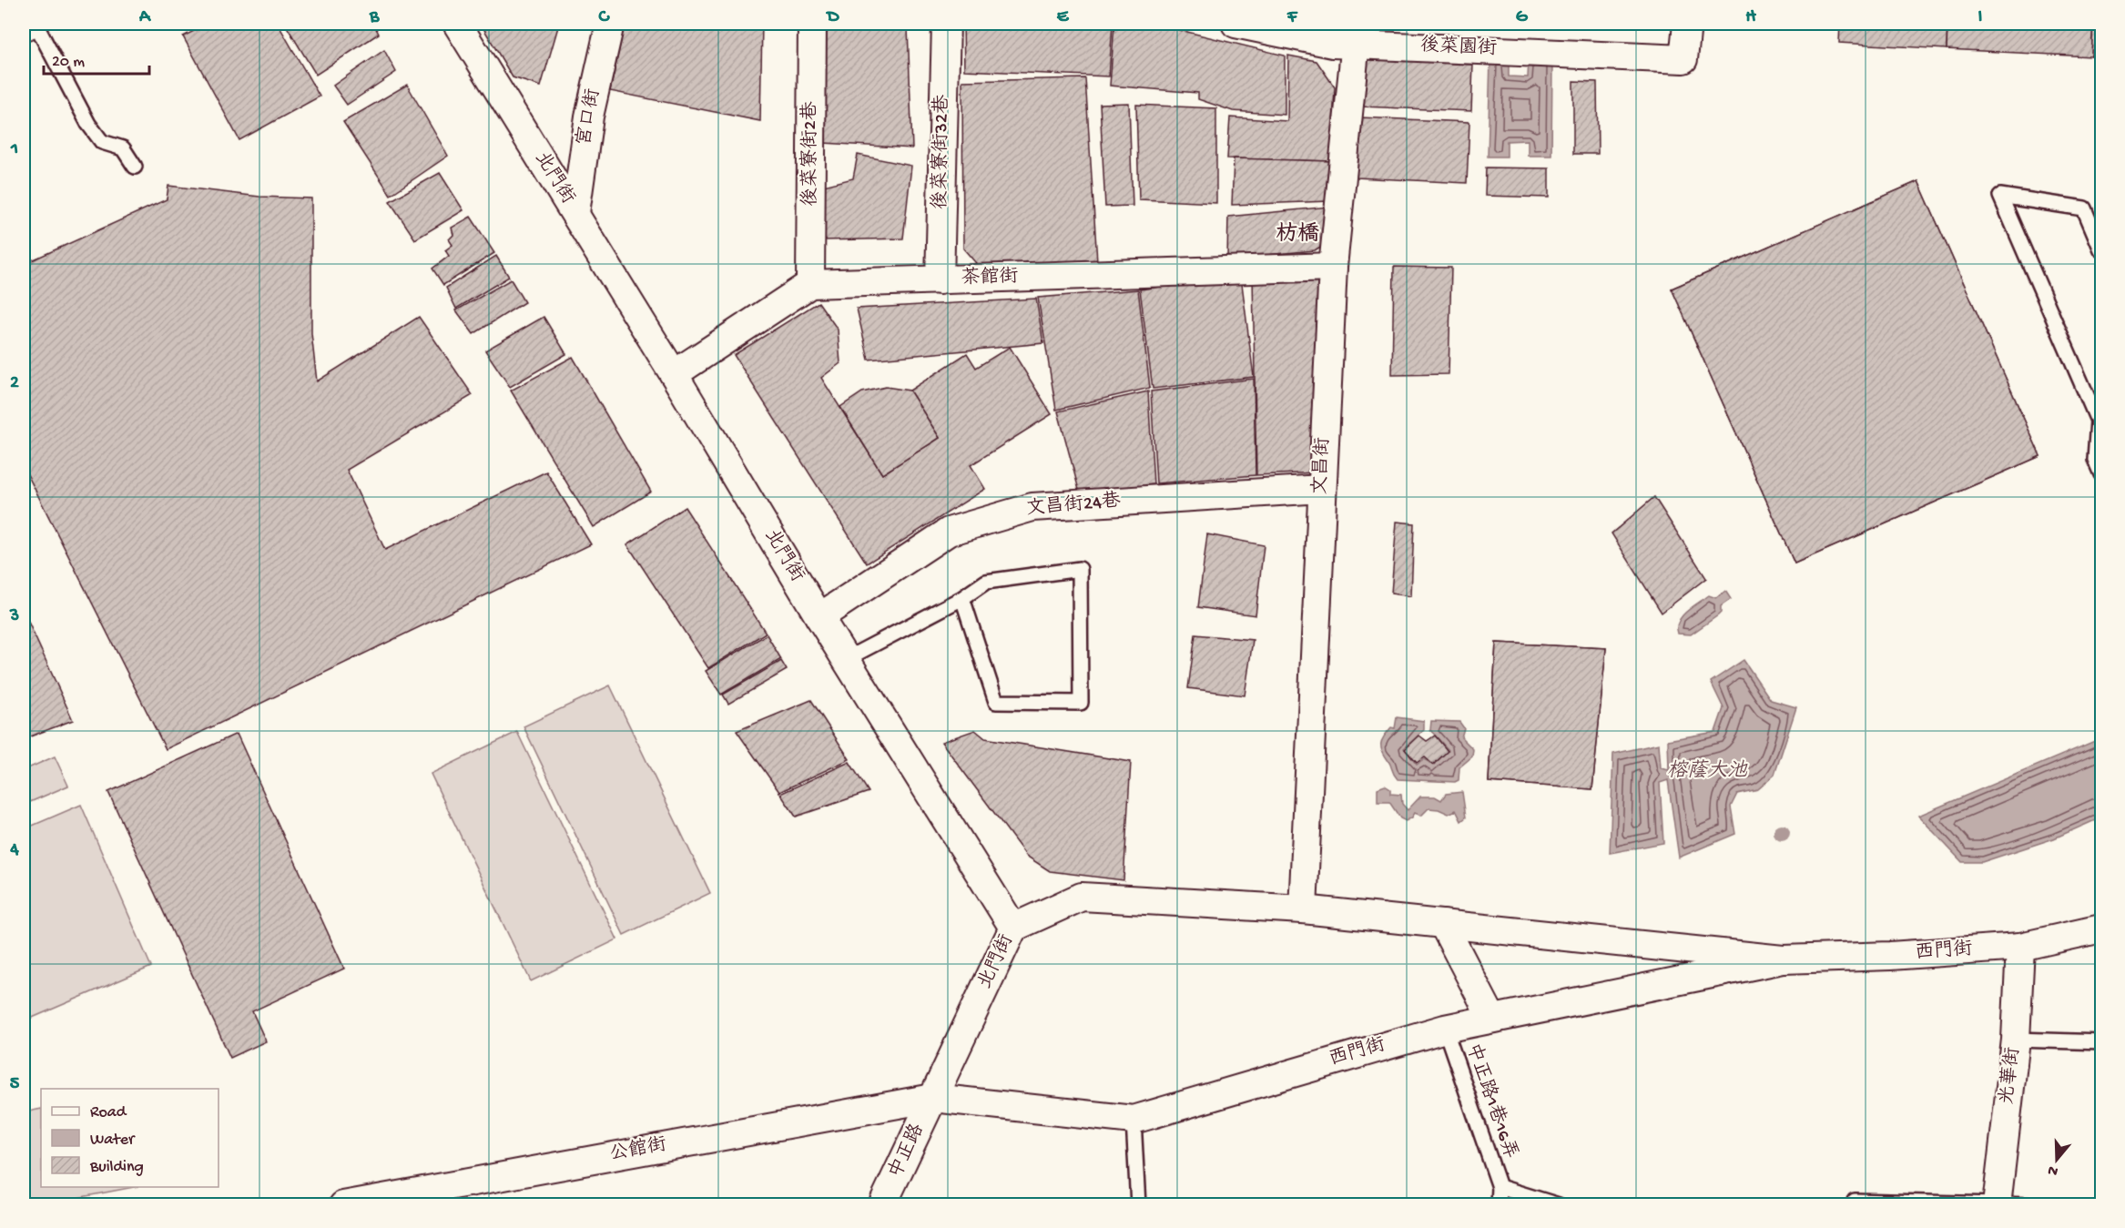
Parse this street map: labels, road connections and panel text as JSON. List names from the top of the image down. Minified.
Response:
{"streets":{"street":["後菜園街","宮口街","後菜寮街32巷","後菜寮街2巷","北門街","茶館街","文昌街","文昌街24巷","西門街","光華街","公館街","中正路"],"lane":["中正路1巷16弄"]},"crossings":[["後菜園街","文昌街"],["宮口街","北門街"],["後菜寮街32巷","茶館街"],["後菜寮街2巷","茶館街"],["北門街","文昌街24巷"],["北門街","西門街"],["北門街","公館街"],["北門街","中正路"],["茶館街","文昌街"],["文昌街","文昌街24巷"],["文昌街","西門街"],["西門街","光華街"],["西門街","中正路1巷16弄"],["西門街","公館街"],["西門街","中正路"],["公館街","中正路"]],"districts":["枋橋"],"water":["榕蔭大池"],"legend":["Road","Water","Building"],"scale_bar":"20 m","north":"bottom","grid":{"columns":["A","B","C","D","E","F","G","H","I"],"rows":["1","2","3","4","5"]}}
